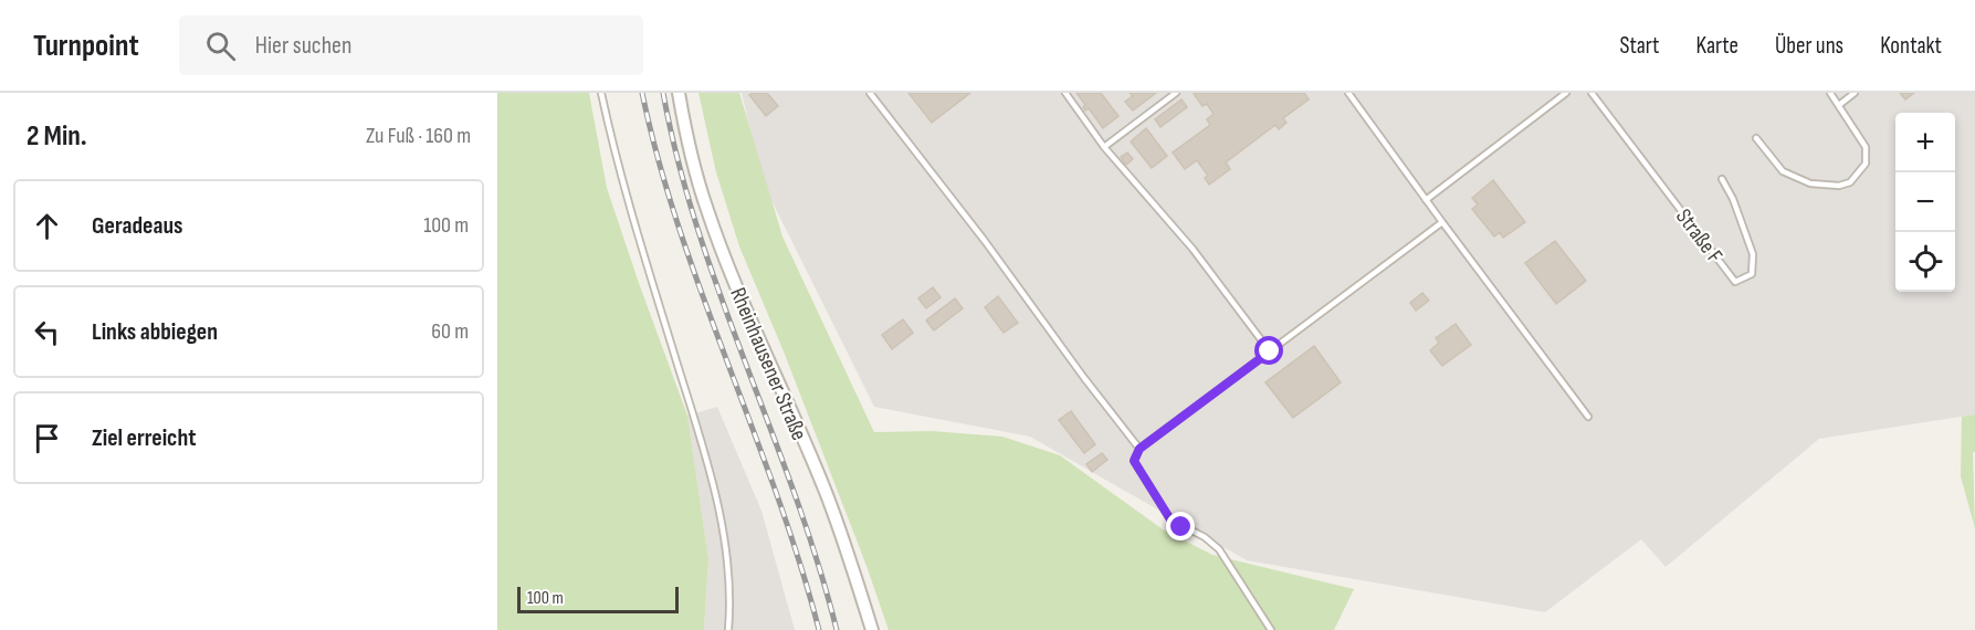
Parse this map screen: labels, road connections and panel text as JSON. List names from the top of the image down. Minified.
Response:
{"streets":{"street":["Rheinhausener Straße"],"lane":["Straße F"]},"scale_bar":"100 m","page":{"header":"Turnpoint","search":"Hier suchen","nav":["Start","Karte","Über uns","Kontakt"],"heading":["2 Min.","Zu Fuß · 160 m"],"map_buttons":["+","−"],"list":[["Geradeaus","100 m"],["Links abbiegen","60 m"],"Ziel erreicht"],"scale":"100 m"}}
